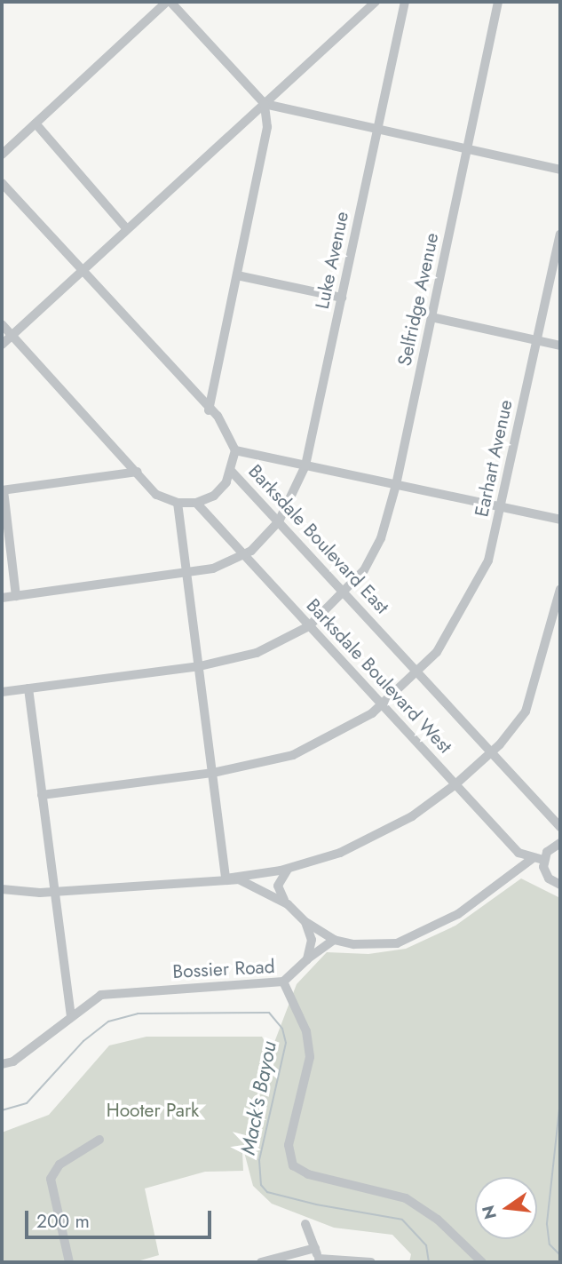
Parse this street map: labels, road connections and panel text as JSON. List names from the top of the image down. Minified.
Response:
{"streets":{"street":["Luke Avenue","Selfridge Avenue","Earhart Avenue","Barksdale Boulevard East","Barksdale Boulevard West","Bossier Road"]},"crossings":[["Luke Avenue","Barksdale Boulevard East"],["Selfridge Avenue","Barksdale Boulevard East"],["Selfridge Avenue","Barksdale Boulevard West"],["Earhart Avenue","Barksdale Boulevard East"],["Earhart Avenue","Barksdale Boulevard West"]],"water":["Mack's Bayou"],"parks":["Hooter Park"],"scale_bar":"200 m","north":"left"}
